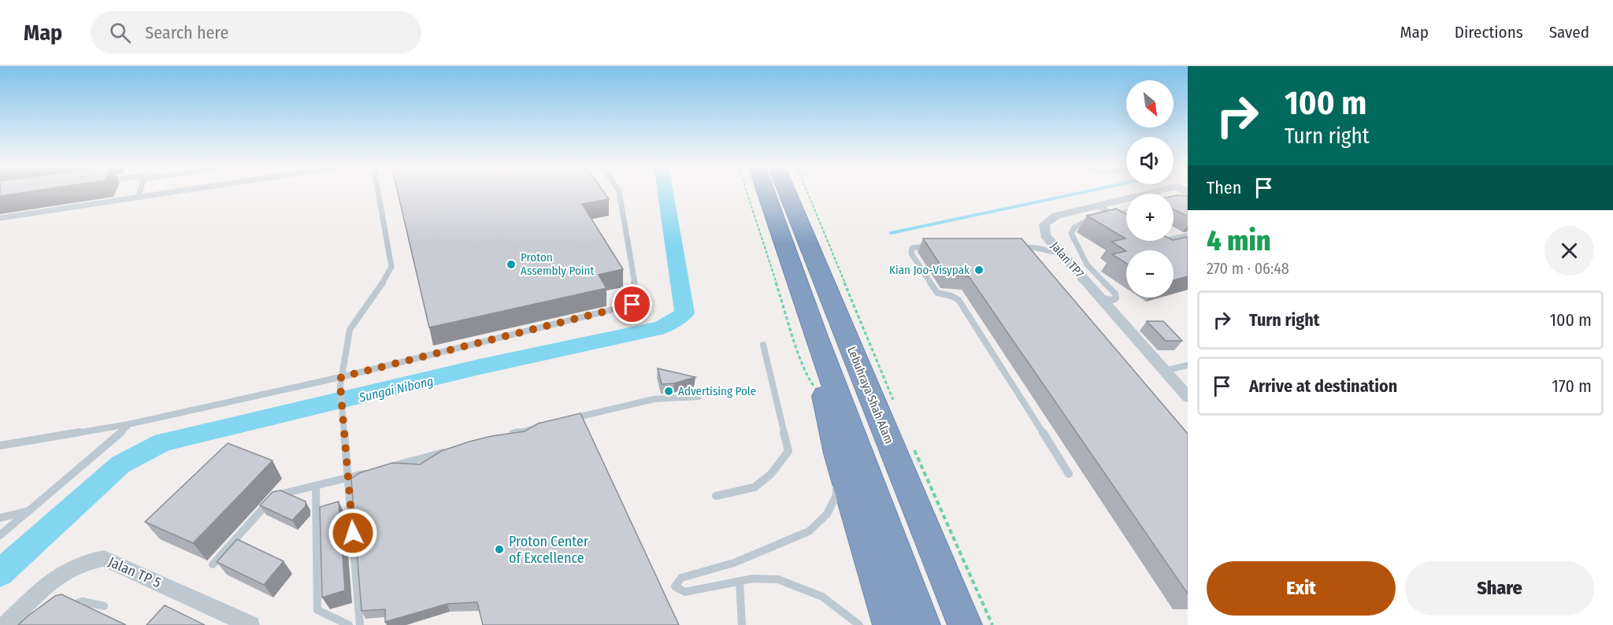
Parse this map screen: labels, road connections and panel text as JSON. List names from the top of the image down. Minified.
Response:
{"streets":{"highway":["Lebuhraya Shah Alam"],"street":["Jalan TP7","Jalan TP 5"]},"water":["Sungai Nibong"],"places":["Proton Assembly Point","Kian Joo-Visypak","Advertising Pole","Proton Center of Excellence"],"north":"bottom right","page":{"header":"Map","search":"Search here","nav":["Map","Directions","Saved"],"turn":["100 m","Turn right"],"map_buttons":["+","−"],"then":"Then","heading":["4 min","270 m · 06:48"],"list":[{"name":"Turn right","value":"100 m"},{"name":"Arrive at destination","value":"170 m"}],"buttons":["Exit","Share"]}}
